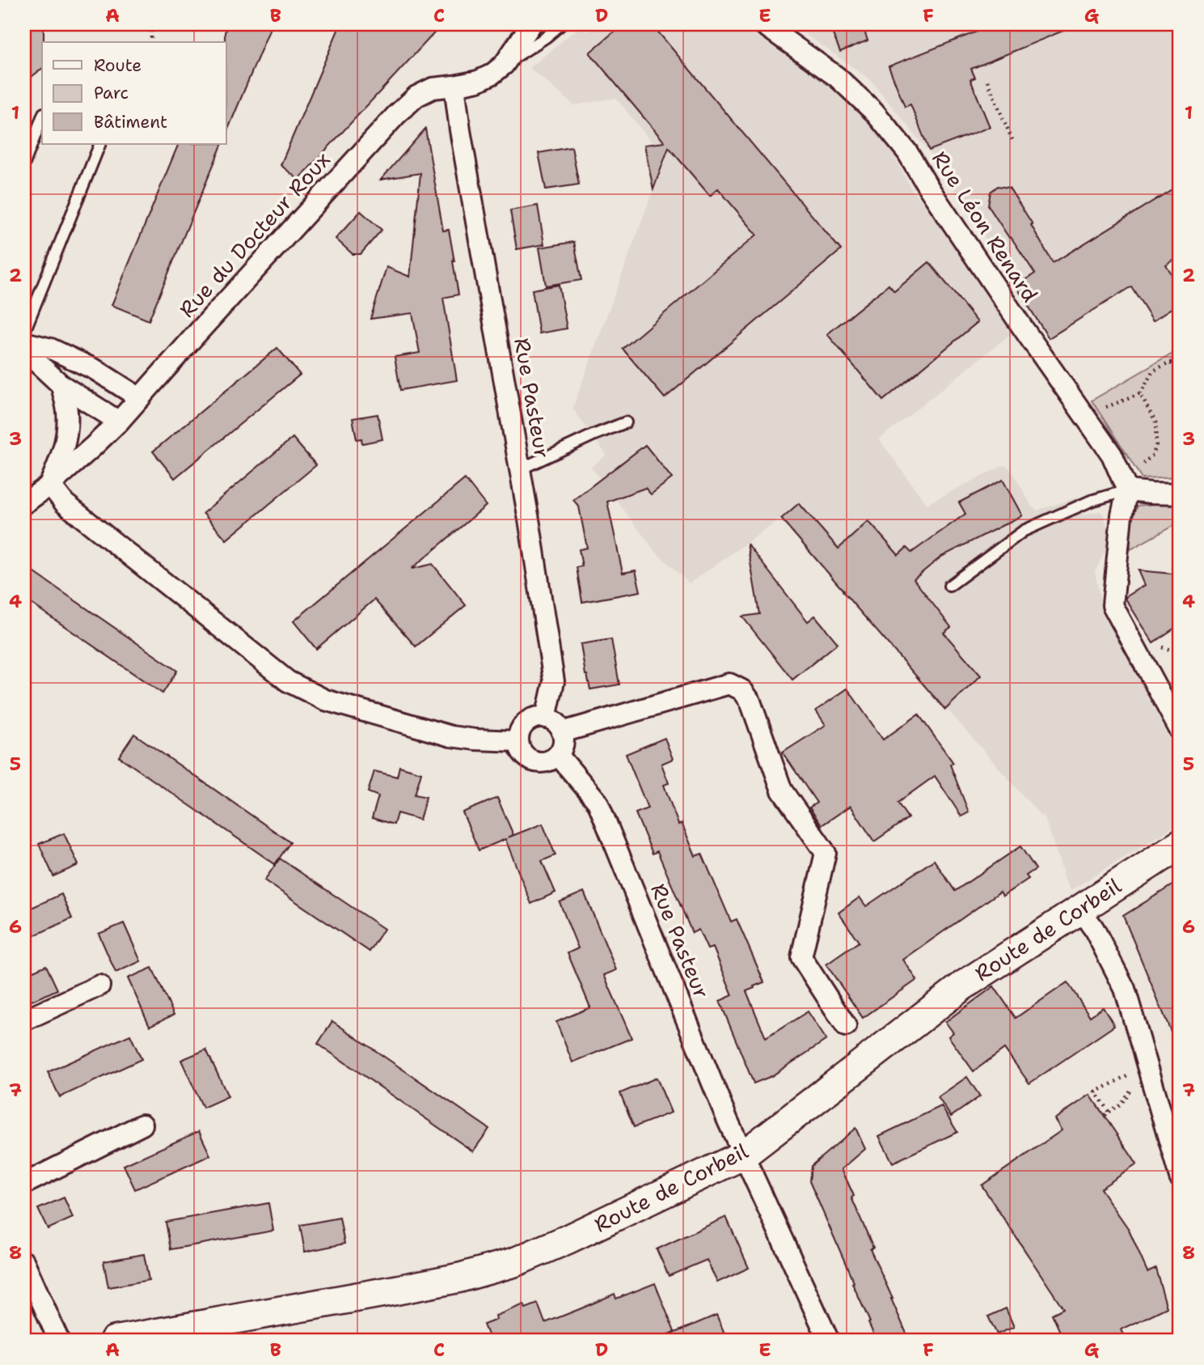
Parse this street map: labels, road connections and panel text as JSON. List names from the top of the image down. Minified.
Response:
{"streets":{"main road":["Route de Corbeil"],"street":["Rue Léon Renard","Rue du Docteur Roux","Rue Pasteur"]},"crossings":[["Rue du Docteur Roux","Rue Pasteur"],["Rue Pasteur","Route de Corbeil"]],"legend":["Route","Parc","Bâtiment"],"grid":{"columns":["A","B","C","D","E","F","G"],"rows":["1","2","3","4","5","6","7","8"]}}
